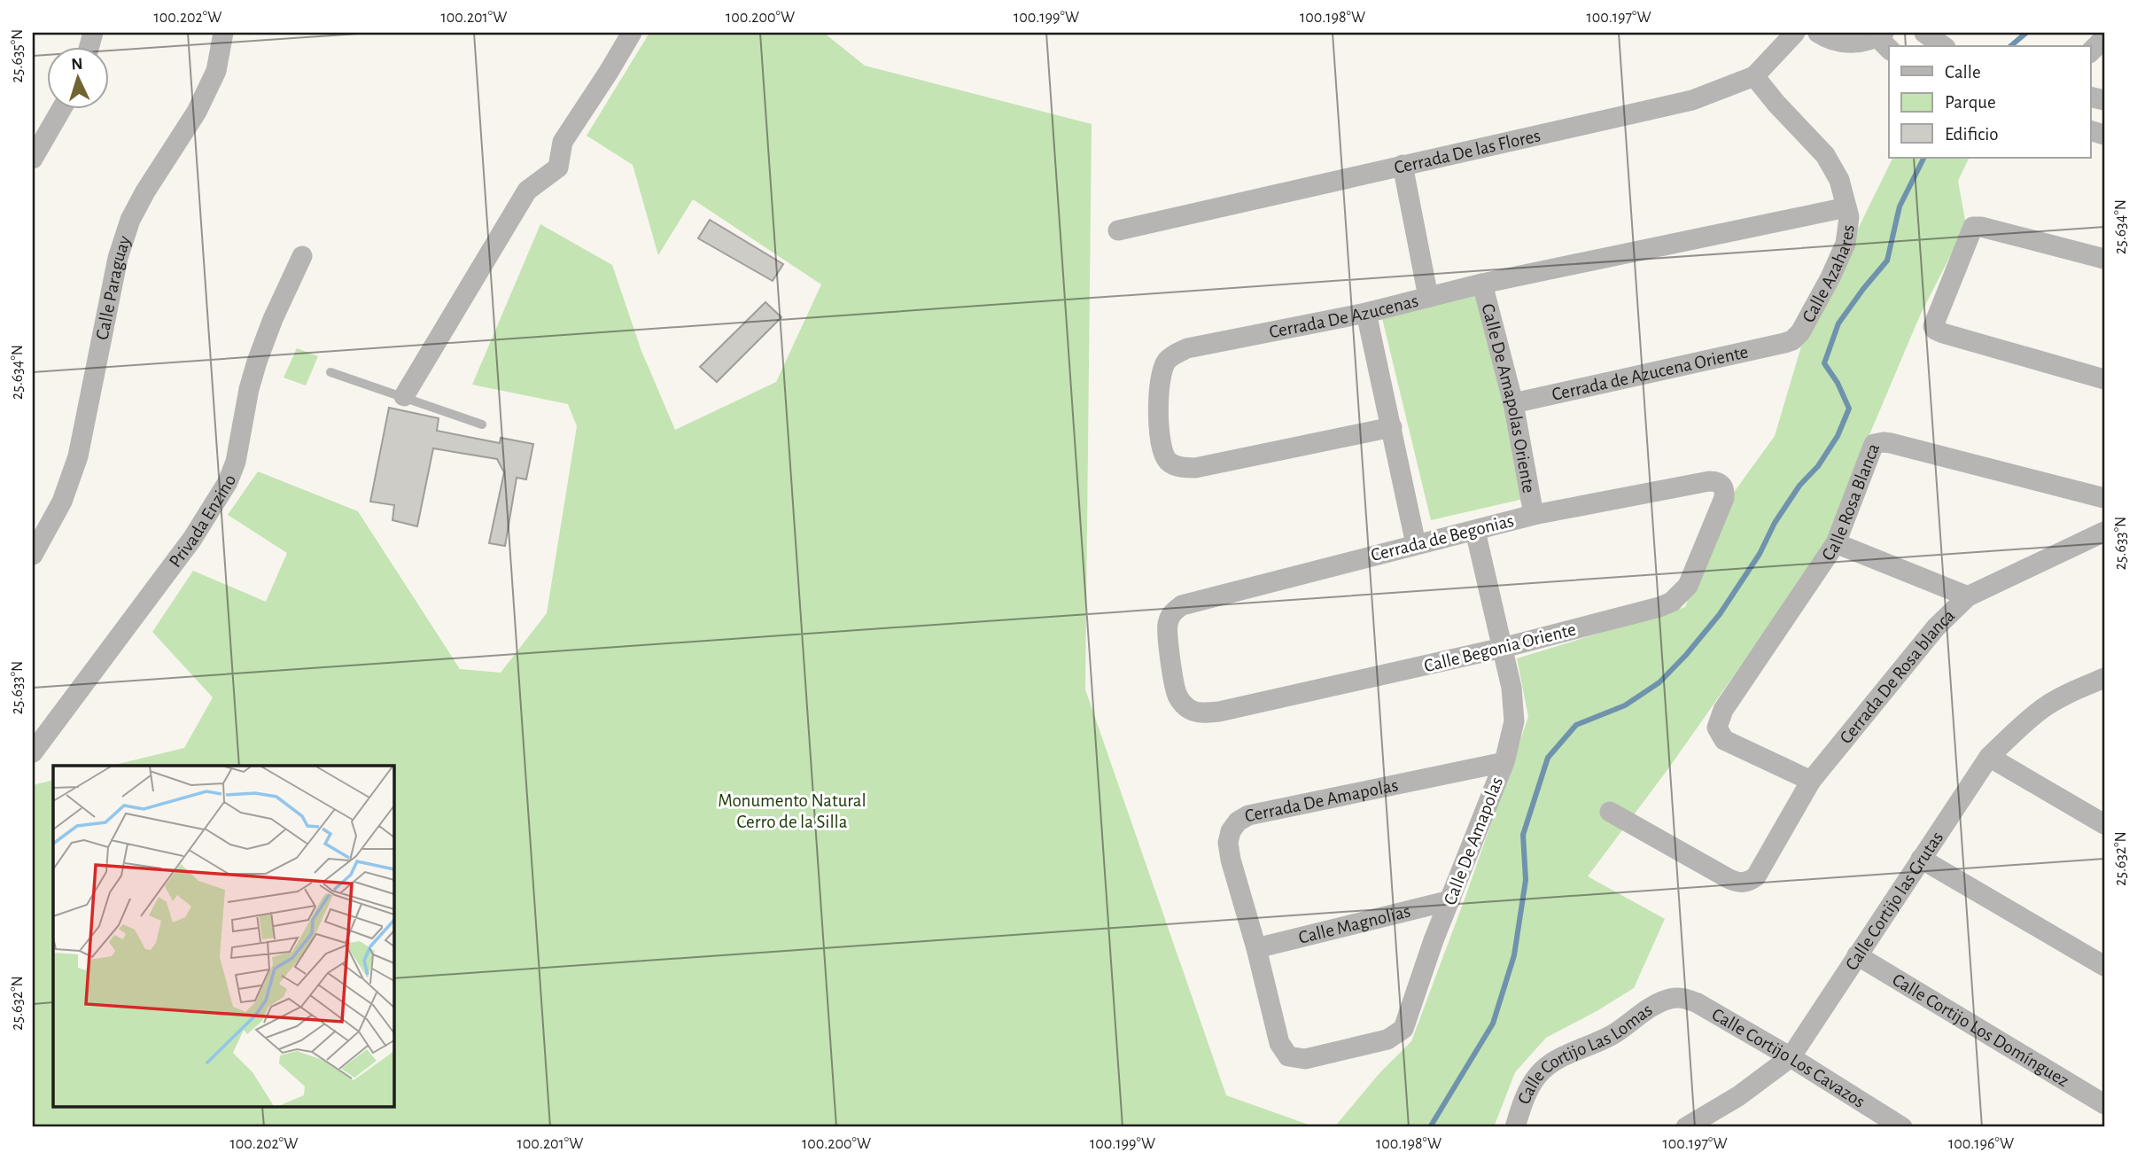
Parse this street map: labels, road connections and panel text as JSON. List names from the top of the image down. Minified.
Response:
{"streets":{"street":["Cerrada De las Flores","Calle Azahares","Calle Paraguay","Cerrada De Azucenas","Cerrada de Azucena Oriente","Calle De Amapolas Oriente","Calle Rosa Blanca","Privada Enzino","Cerrada de Begonias","Calle Begonia Oriente","Cerrada De Rosa blanca","Cerrada De Amapolas","Calle De Amapolas","Calle Cortijo las Grutas","Calle Magnolias","Calle Cortijo Los Domínguez","Calle Cortijo Las Lomas","Calle Cortijo Los Cavazos"]},"crossings":[["Cerrada De las Flores","Calle Azahares"],["Calle Azahares","Cerrada De Azucenas"],["Calle Azahares","Cerrada de Azucena Oriente"],["Cerrada De Azucenas","Calle De Amapolas Oriente"],["Cerrada de Azucena Oriente","Calle De Amapolas Oriente"],["Calle De Amapolas Oriente","Cerrada de Begonias"],["Calle Rosa Blanca","Cerrada De Rosa blanca"],["Cerrada de Begonias","Calle Begonia Oriente"],["Cerrada de Begonias","Calle De Amapolas"],["Calle Begonia Oriente","Calle De Amapolas"],["Cerrada De Amapolas","Calle De Amapolas"],["Cerrada De Amapolas","Calle Magnolias"],["Calle De Amapolas","Calle Magnolias"],["Calle Cortijo las Grutas","Calle Cortijo Los Domínguez"],["Calle Cortijo las Grutas","Calle Cortijo Los Cavazos"],["Calle Cortijo Las Lomas","Calle Cortijo Los Cavazos"]],"parks":["Monumento Natural Cerro de la Silla"],"legend":["Calle","Parque","Edificio"],"north":"top","coordinates":["100.202°W","100.201°W","100.200°W","100.199°W","100.198°W","100.197°W","25.635°N","25.634°N","25.633°N","25.632°N","100.196°W"]}
